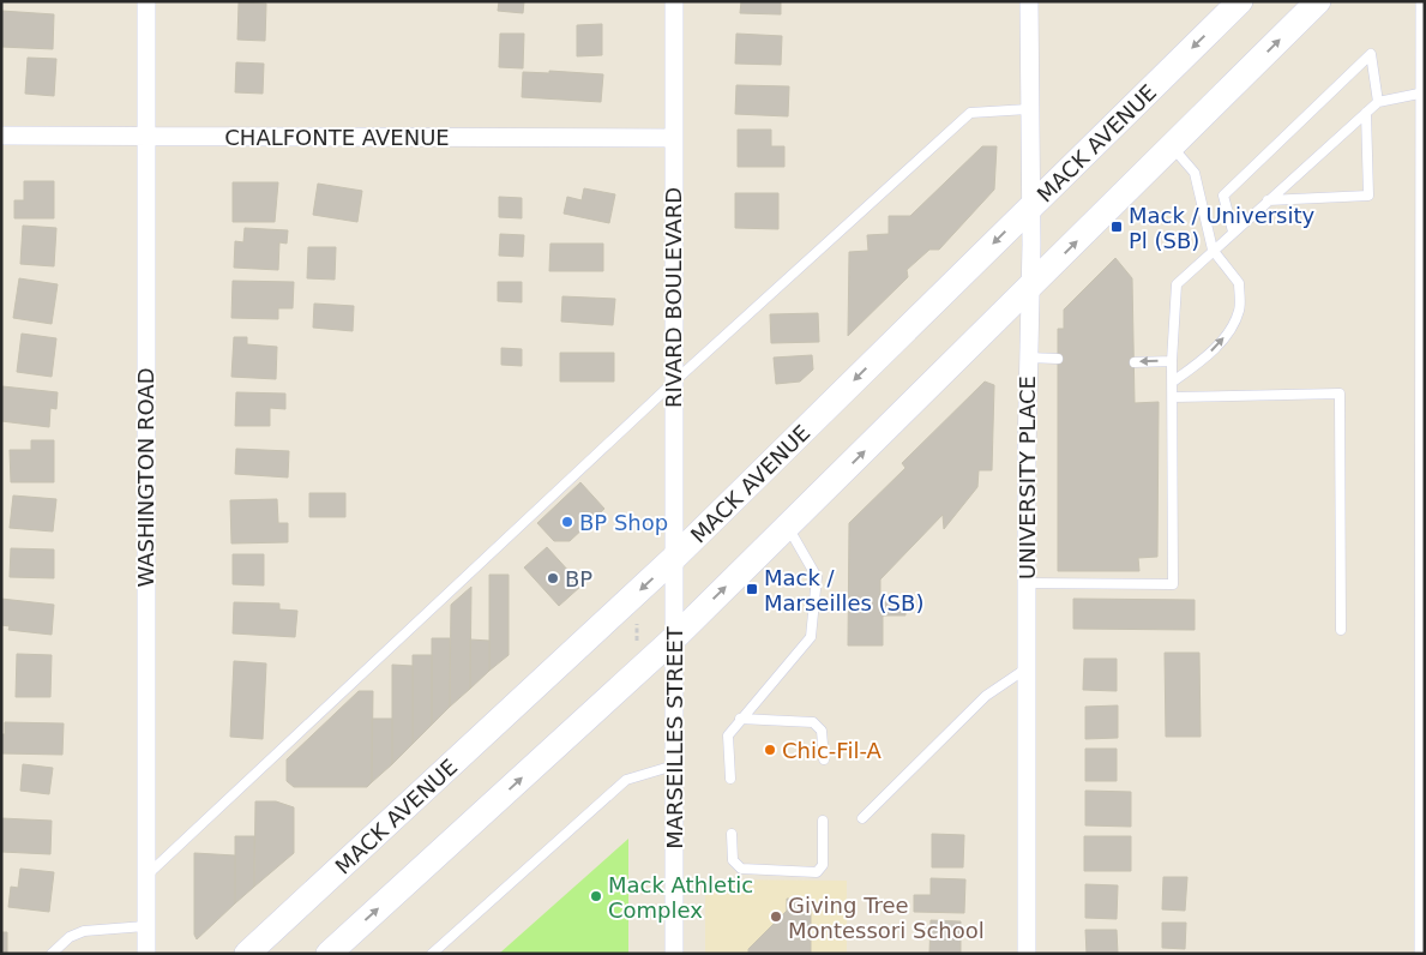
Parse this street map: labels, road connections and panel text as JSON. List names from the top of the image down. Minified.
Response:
{"streets":{"main road":["MACK AVENUE"],"street":["CHALFONTE AVENUE","RIVARD BOULEVARD","WASHINGTON ROAD","UNIVERSITY PLACE","MARSEILLES STREET"]},"crossings":[["CHALFONTE AVENUE","RIVARD BOULEVARD"],["CHALFONTE AVENUE","WASHINGTON ROAD"],["MACK AVENUE","RIVARD BOULEVARD"],["MACK AVENUE","UNIVERSITY PLACE"],["RIVARD BOULEVARD","MARSEILLES STREET"]],"places":{"transit":["Mack / University Pl (SB)","Mack / Marseilles (SB)"],"other":["BP Shop","BP","Chic-Fil-A","Mack Athletic Complex","Giving Tree Montessori School"]}}
